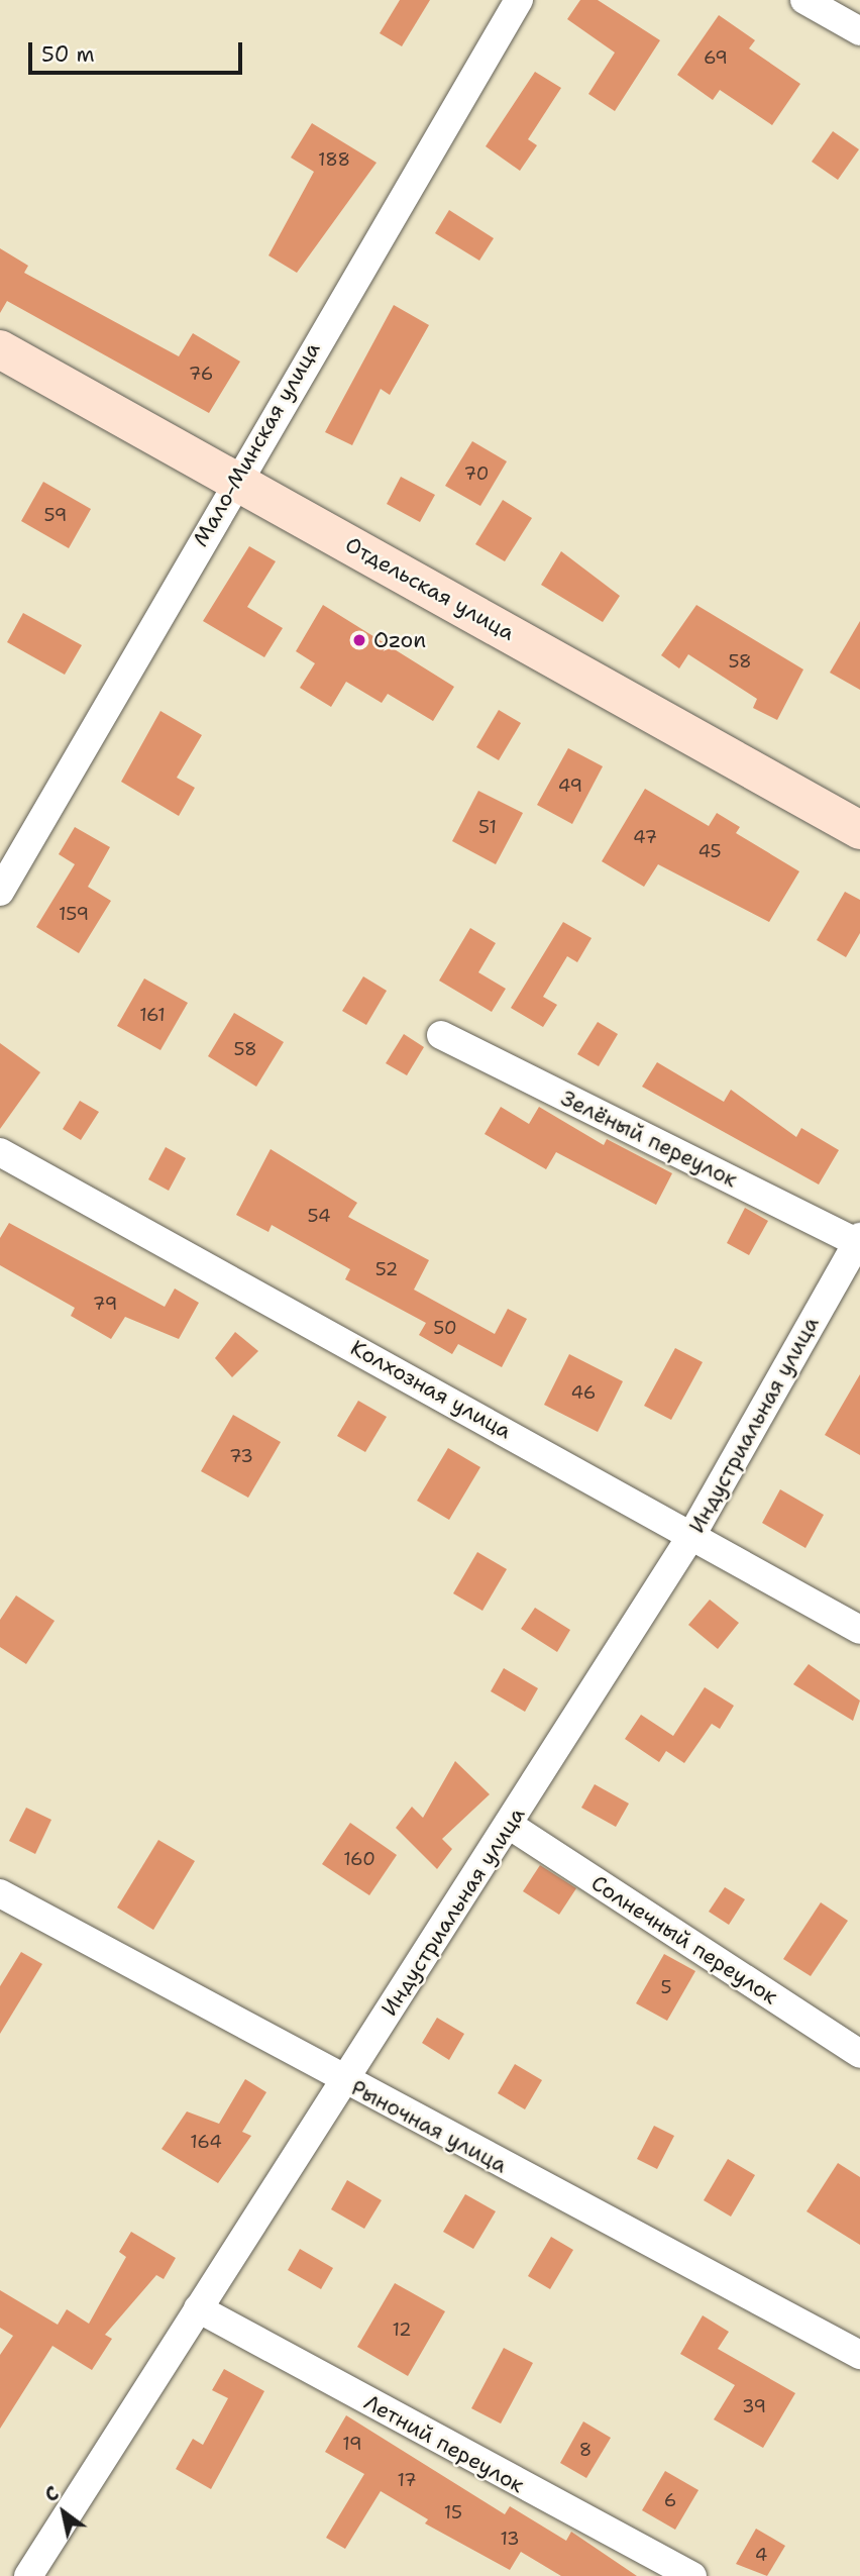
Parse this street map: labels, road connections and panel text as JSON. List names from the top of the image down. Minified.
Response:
{"streets":{"street":["Мало-Минская улица","Отдельская улица","Зелёный переулок","Колхозная улица","Индустриальная улица","Солнечный переулок","Рыночная улица","Летний переулок"]},"crossings":[["Мало-Минская улица","Отдельская улица"],["Зелёный переулок","Индустриальная улица"],["Колхозная улица","Индустриальная улица"],["Индустриальная улица","Солнечный переулок"],["Индустриальная улица","Рыночная улица"],["Индустриальная улица","Летний переулок"]],"places":["Ozon"],"house_numbers":["69","188","76","70","59","58","49","51","47","45","159","161","58","54","52","79","50","46","73","160","5","164","12","39","19","8","17","6","15","13","4"],"scale_bar":"50 m","north":"top left"}
